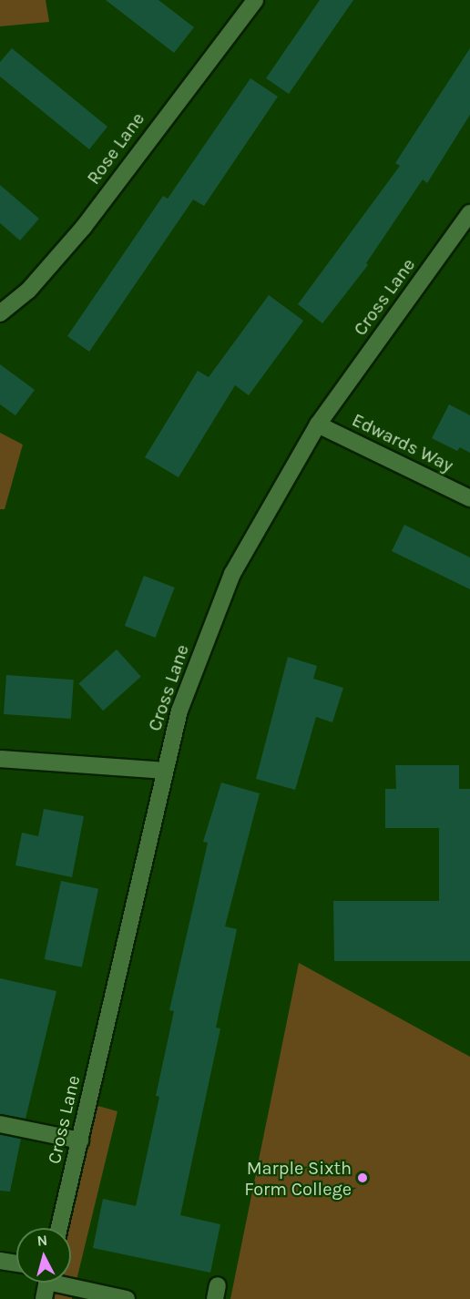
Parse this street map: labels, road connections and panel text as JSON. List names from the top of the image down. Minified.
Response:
{"streets":{"street":["Rose Lane","Cross Lane","Edwards Way"]},"crossings":[["Cross Lane","Edwards Way"]],"places":["Marple Sixth Form College"],"north":"top"}
